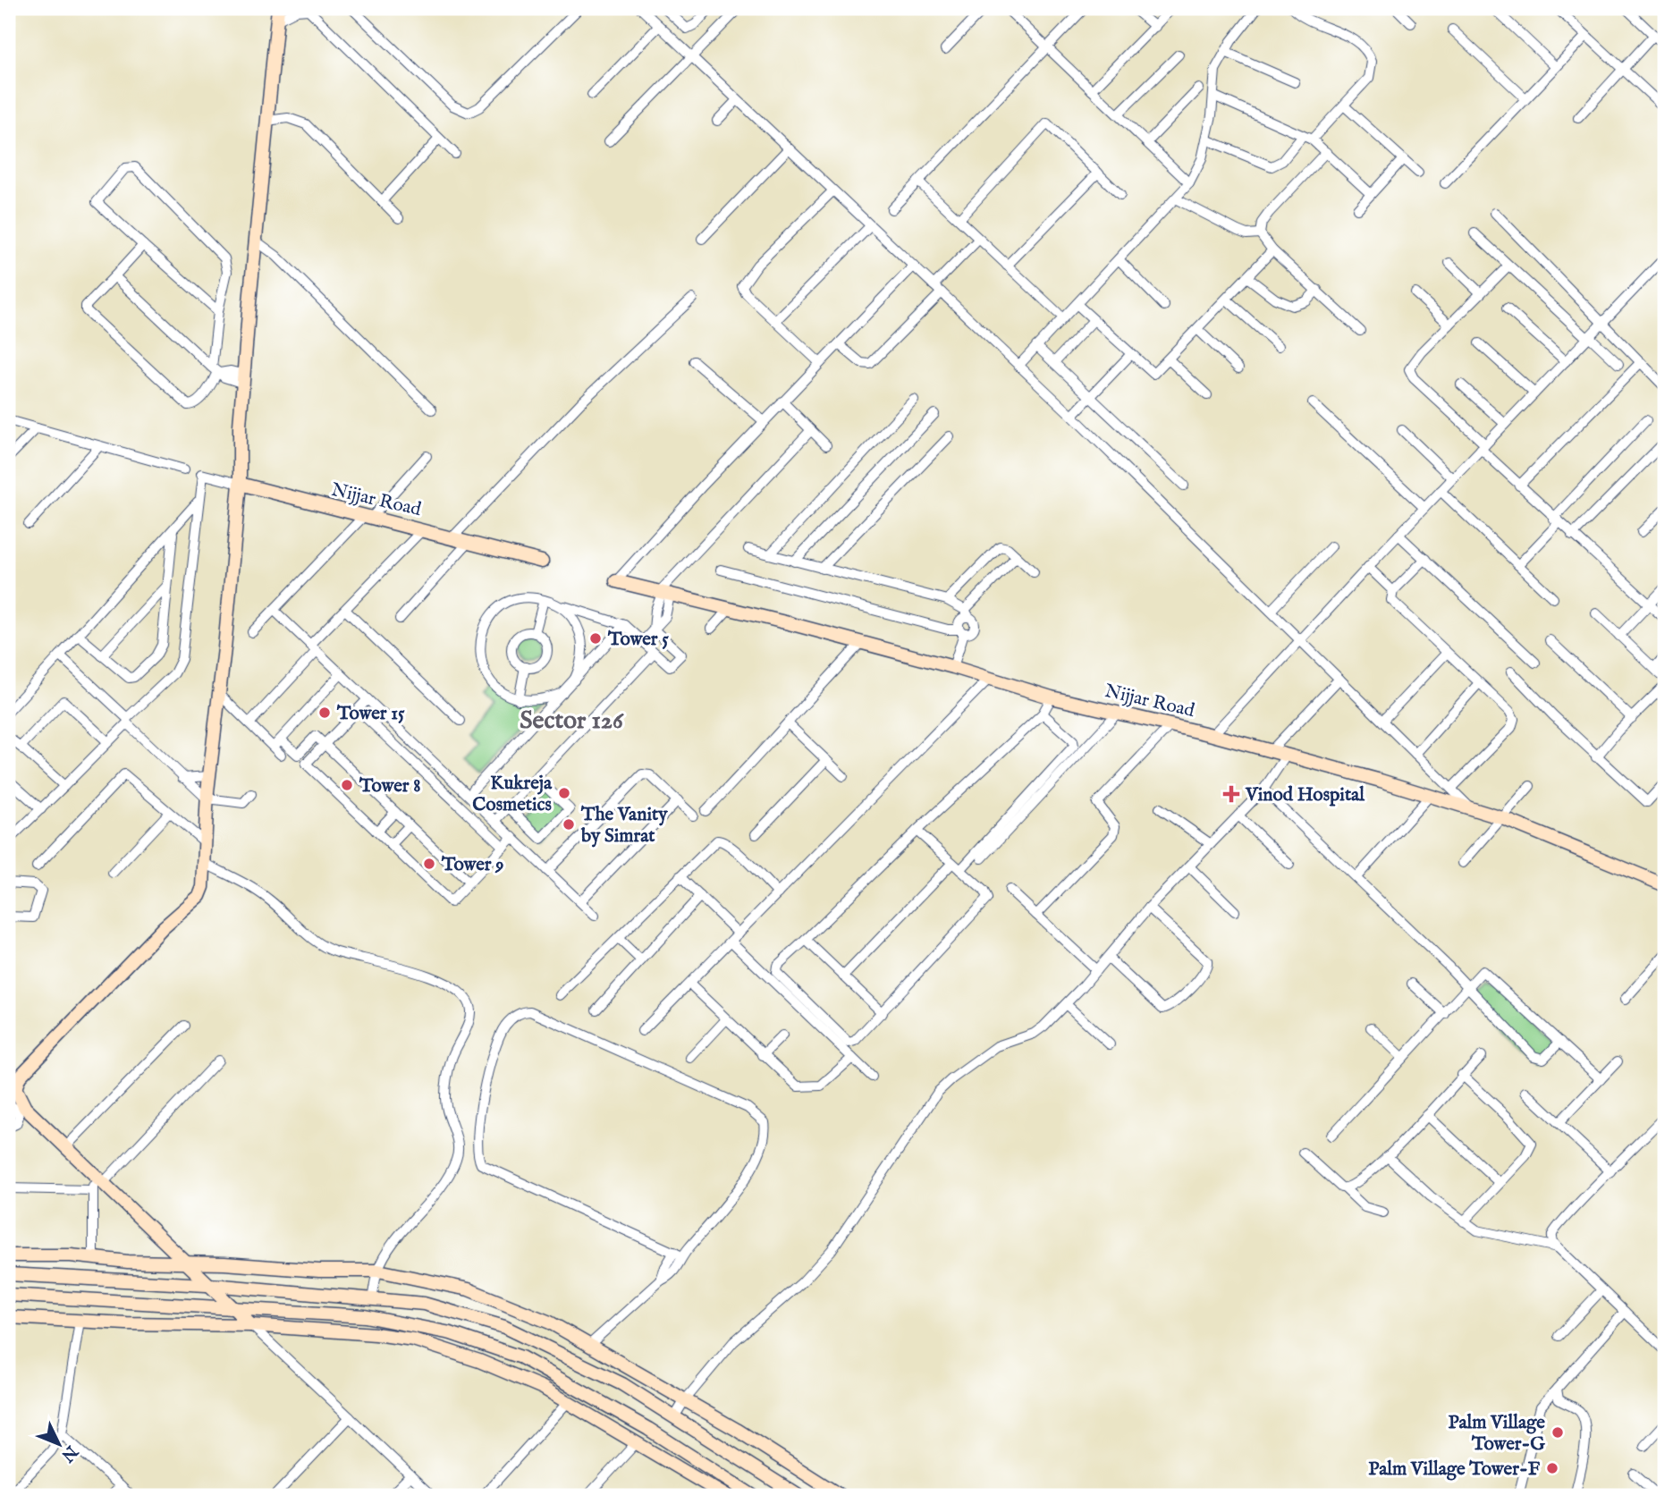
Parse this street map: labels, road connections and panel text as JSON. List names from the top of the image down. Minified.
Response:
{"streets":{"street":["Nijjar Road"]},"districts":["Sector 126"],"places":{"other":["Tower 5","Tower 15","Tower 8","Kukreja Cosmetics","The Vanity by Simrat","Tower 9","Palm Village Tower-G","Palm Village Tower-F"],"health":["Vinod Hospital"]},"north":"bottom right"}
